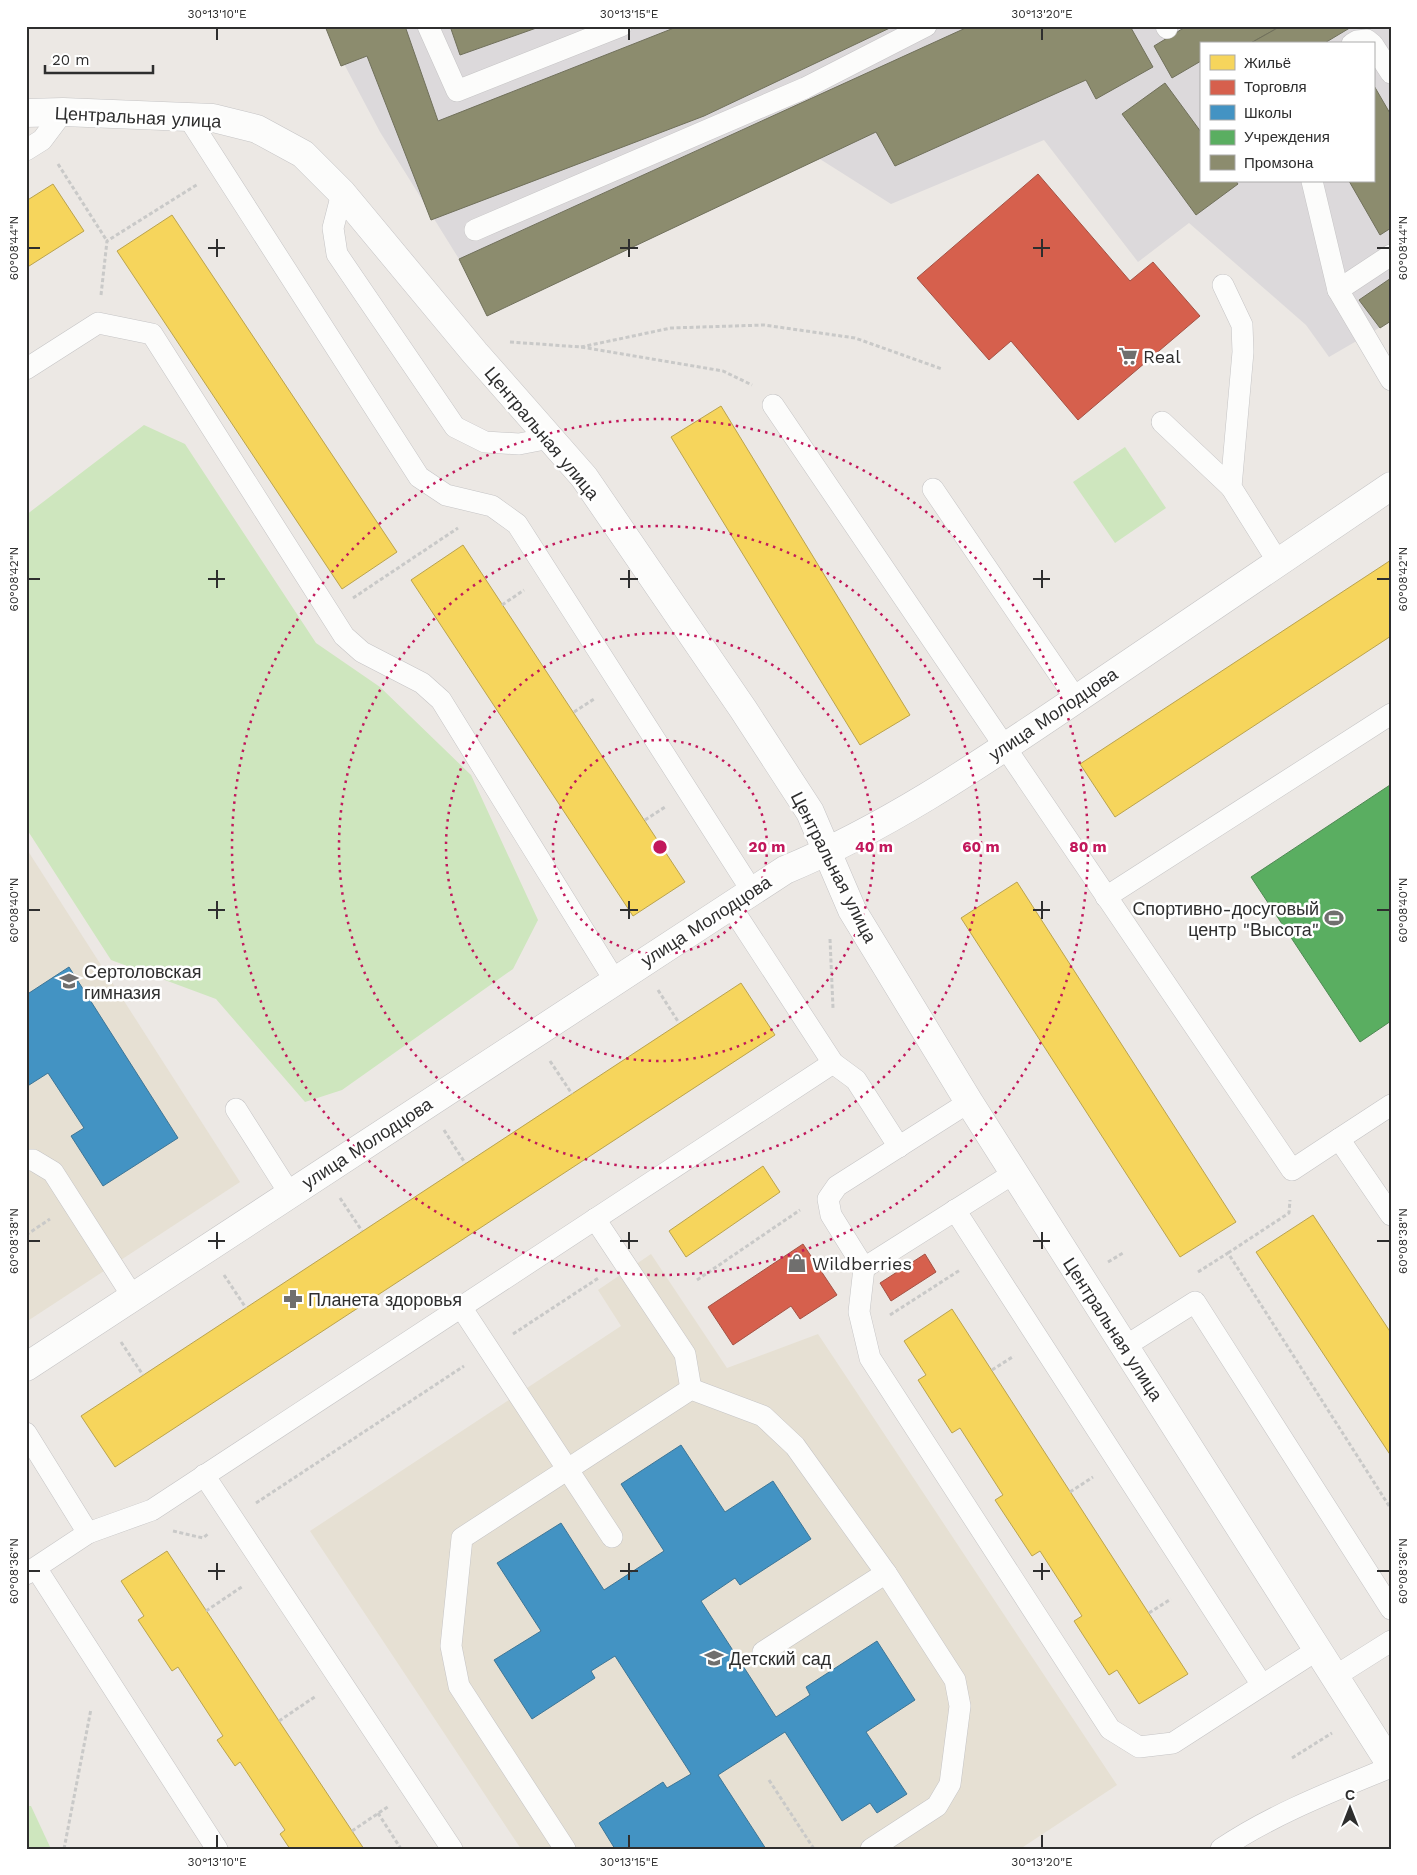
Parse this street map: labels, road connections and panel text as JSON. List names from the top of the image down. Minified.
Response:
{"streets":{"street":["Центральная улица","улица Молодцова"]},"crossings":[["Центральная улица","улица Молодцова"]],"places":{"supermarket":["Real"],"sports":["Спортивно-досуговый центр \"Высота\""],"school or university":["Сертоловская гимназия","Детский сад"],"shop":["Wildberries"],"pharmacy":["Планета здоровья"]},"legend":["Жильё","Торговля","Школы","Учреждения","Промзона"],"scale_bar":"20 m","north":"top","coordinates":["30°13'10\"E","30°13'15\"E","30°13'20\"E","60°08'44\"N","60°08'42\"N","60°08'40\"N","60°08'38\"N","60°08'36\"N"],"rings":["20 m","40 m","60 m","80 m"]}
